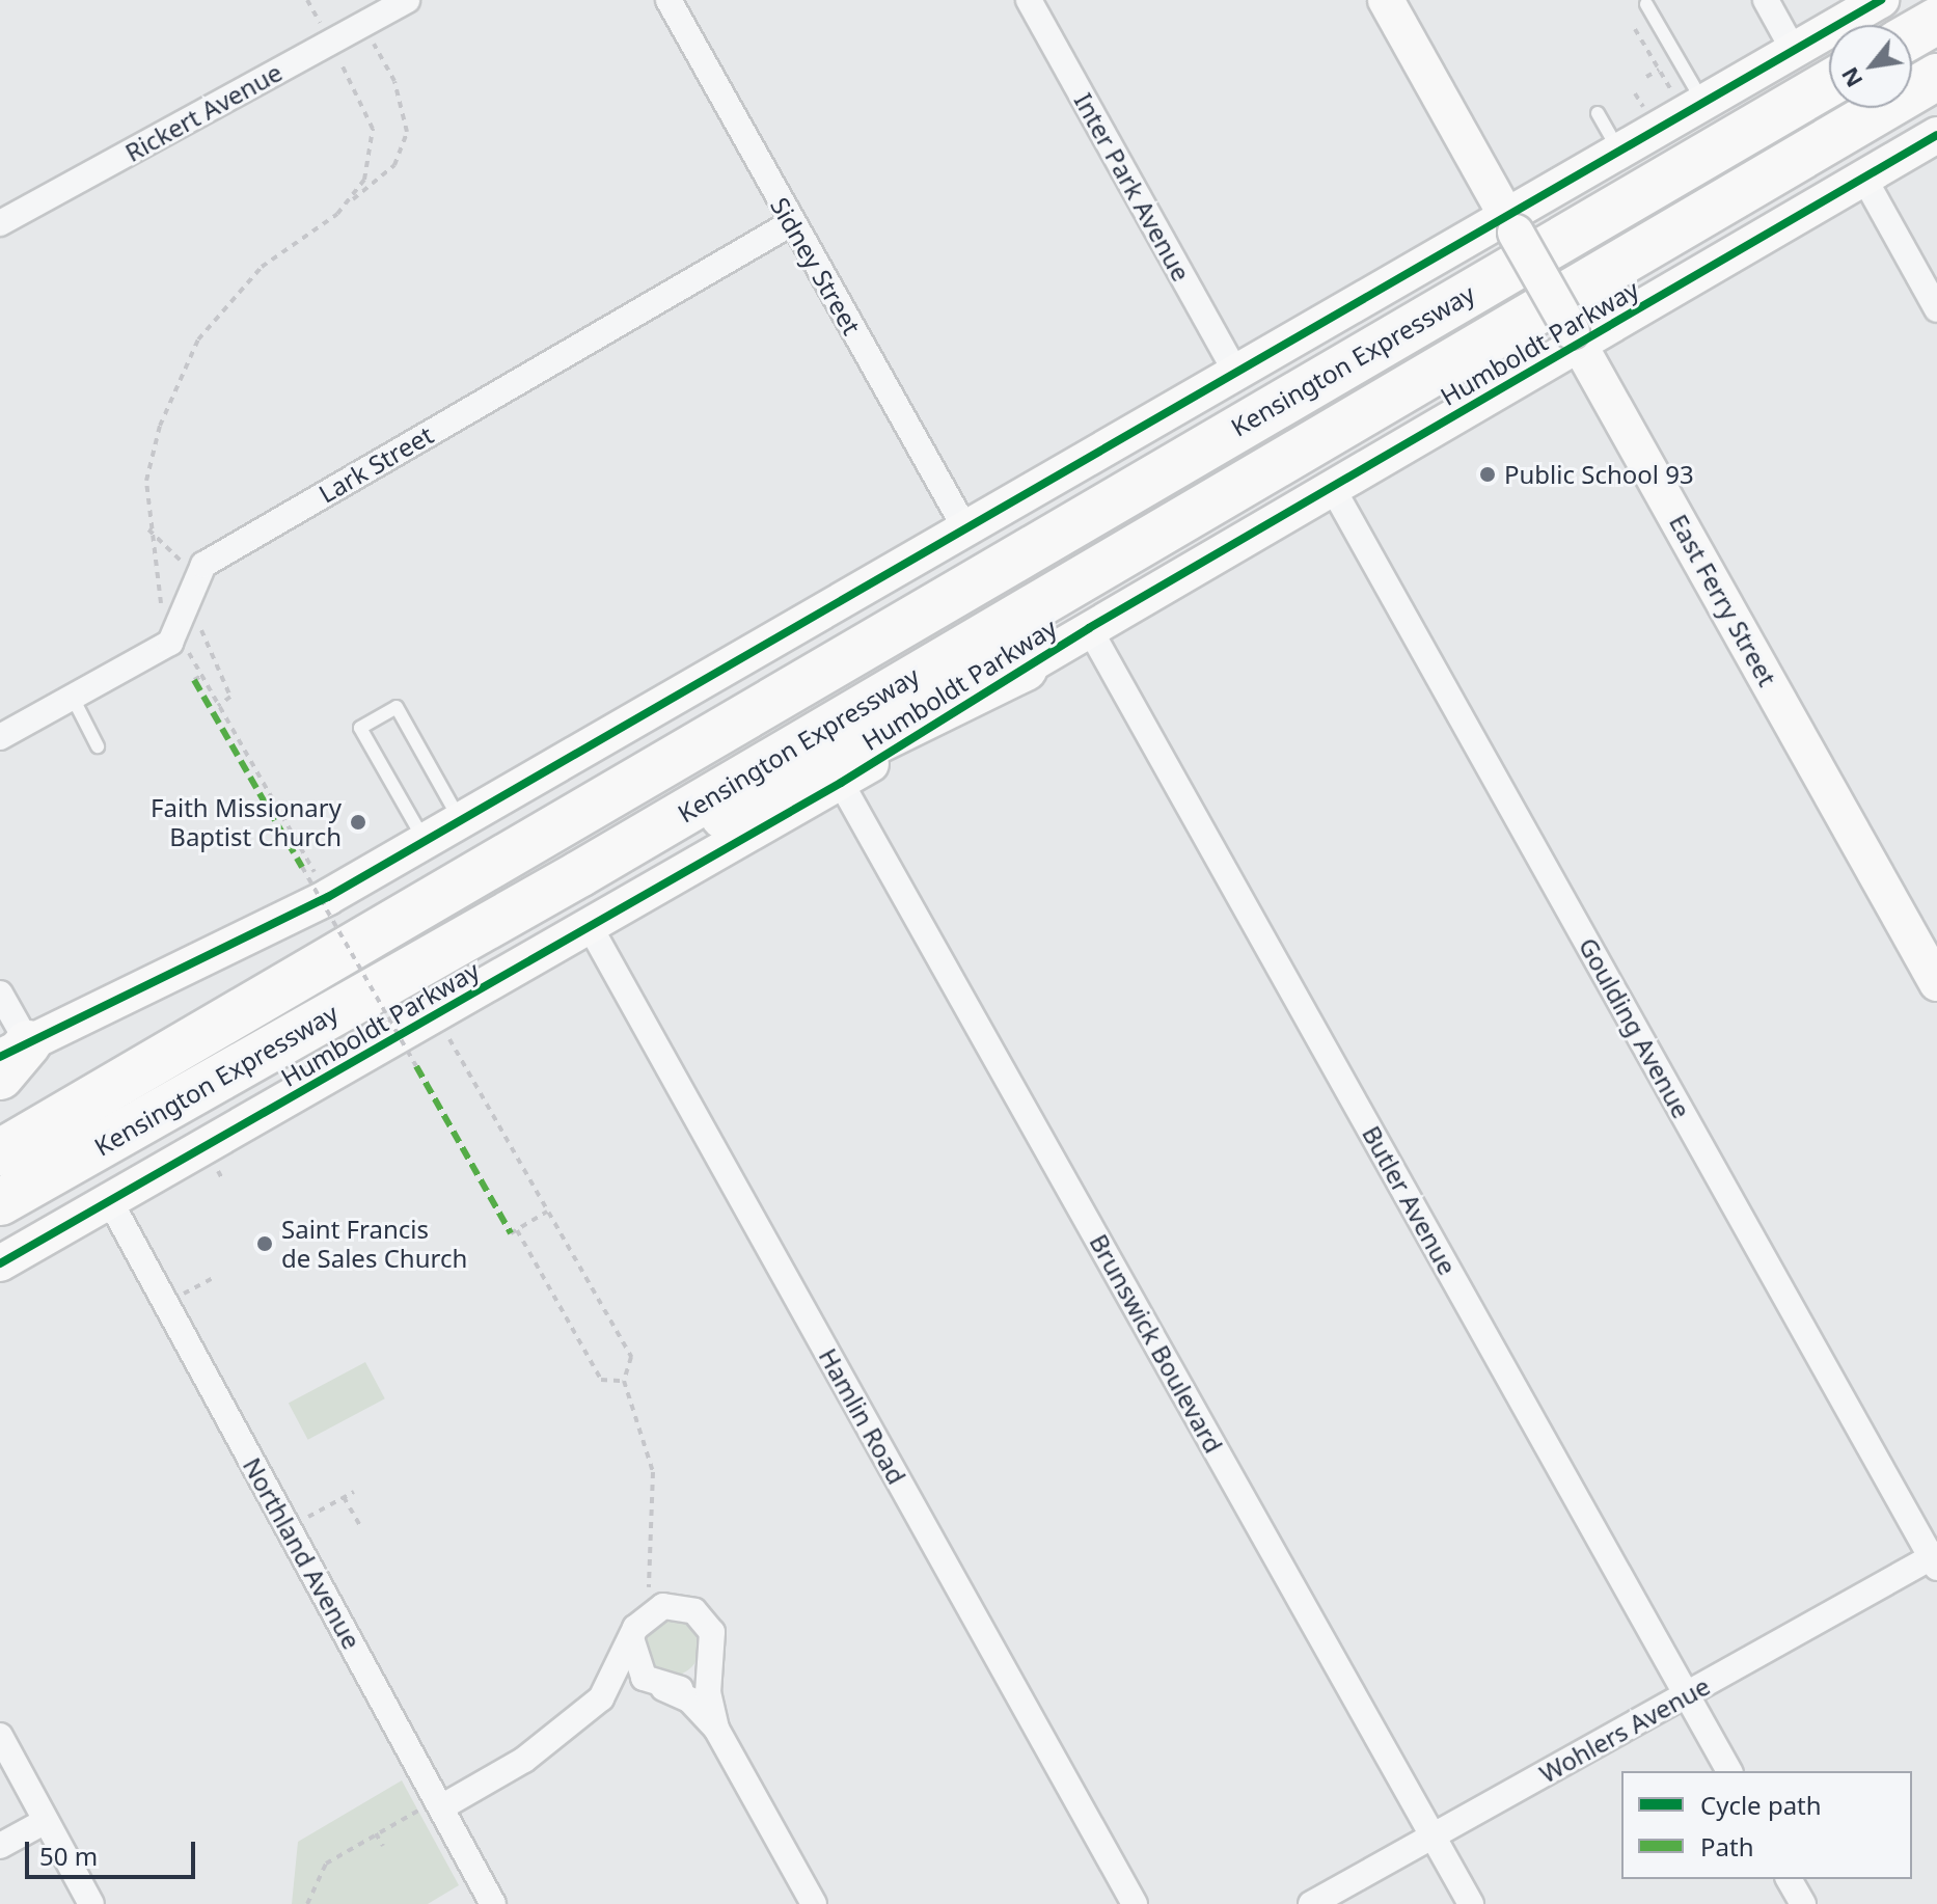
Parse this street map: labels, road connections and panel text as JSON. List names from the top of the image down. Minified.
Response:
{"streets":{"highway":["Kensington Expressway"],"street":["Rickert Avenue","Inter Park Avenue","Sidney Street","Humboldt Parkway","Lark Street","East Ferry Street","Goulding Avenue","Butler Avenue","Brunswick Boulevard","Hamlin Road","Northland Avenue","Wohlers Avenue"]},"crossings":[["Sidney Street","Lark Street"],["Humboldt Parkway","East Ferry Street"],["Humboldt Parkway","Goulding Avenue"],["Humboldt Parkway","Butler Avenue"],["Humboldt Parkway","Brunswick Boulevard"],["Humboldt Parkway","Hamlin Road"],["Humboldt Parkway","Northland Avenue"],["Goulding Avenue","Wohlers Avenue"],["Butler Avenue","Wohlers Avenue"],["Brunswick Boulevard","Wohlers Avenue"]],"places":["Public School 93","Faith Missionary Baptist Church","Saint Francis de Sales Church"],"legend":["Cycle path","Path"],"scale_bar":"50 m","north":"bottom left"}
